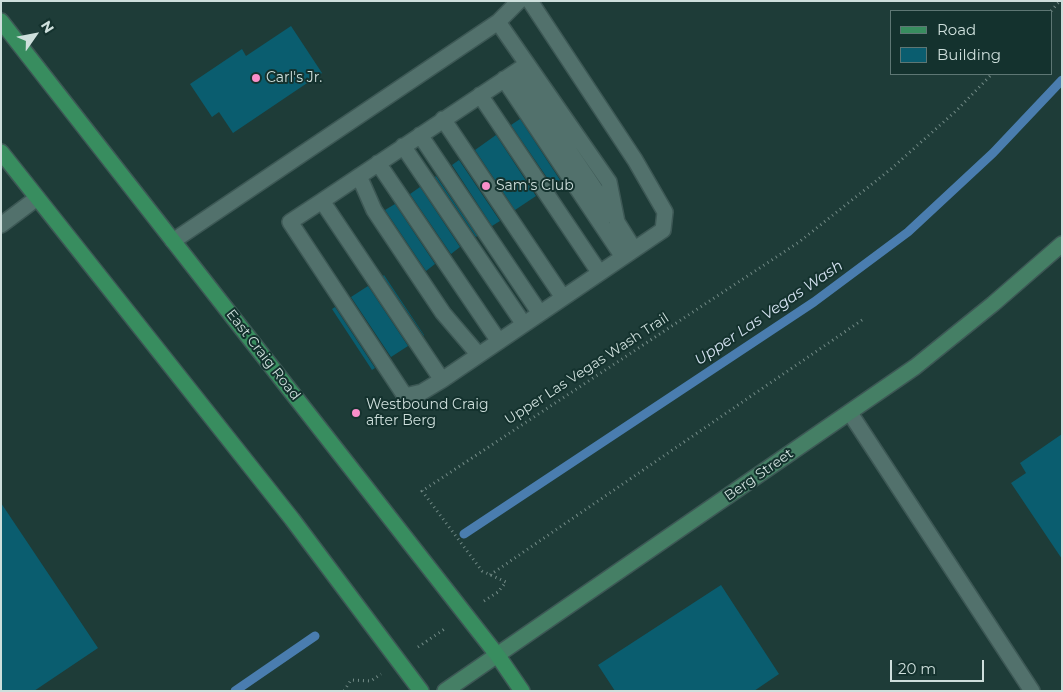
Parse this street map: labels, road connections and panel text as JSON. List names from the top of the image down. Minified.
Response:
{"streets":{"main road":["East Craig Road"],"street":["Berg Street"],"path":["Upper Las Vegas Wash Trail"]},"crossings":[["East Craig Road","Upper Las Vegas Wash Trail"],["East Craig Road","Berg Street"]],"water":["Upper Las Vegas Wash"],"places":["Carl's Jr.","Sam's Club","Westbound Craig after Berg"],"legend":["Road","Building"],"scale_bar":"20 m","north":"top right"}
